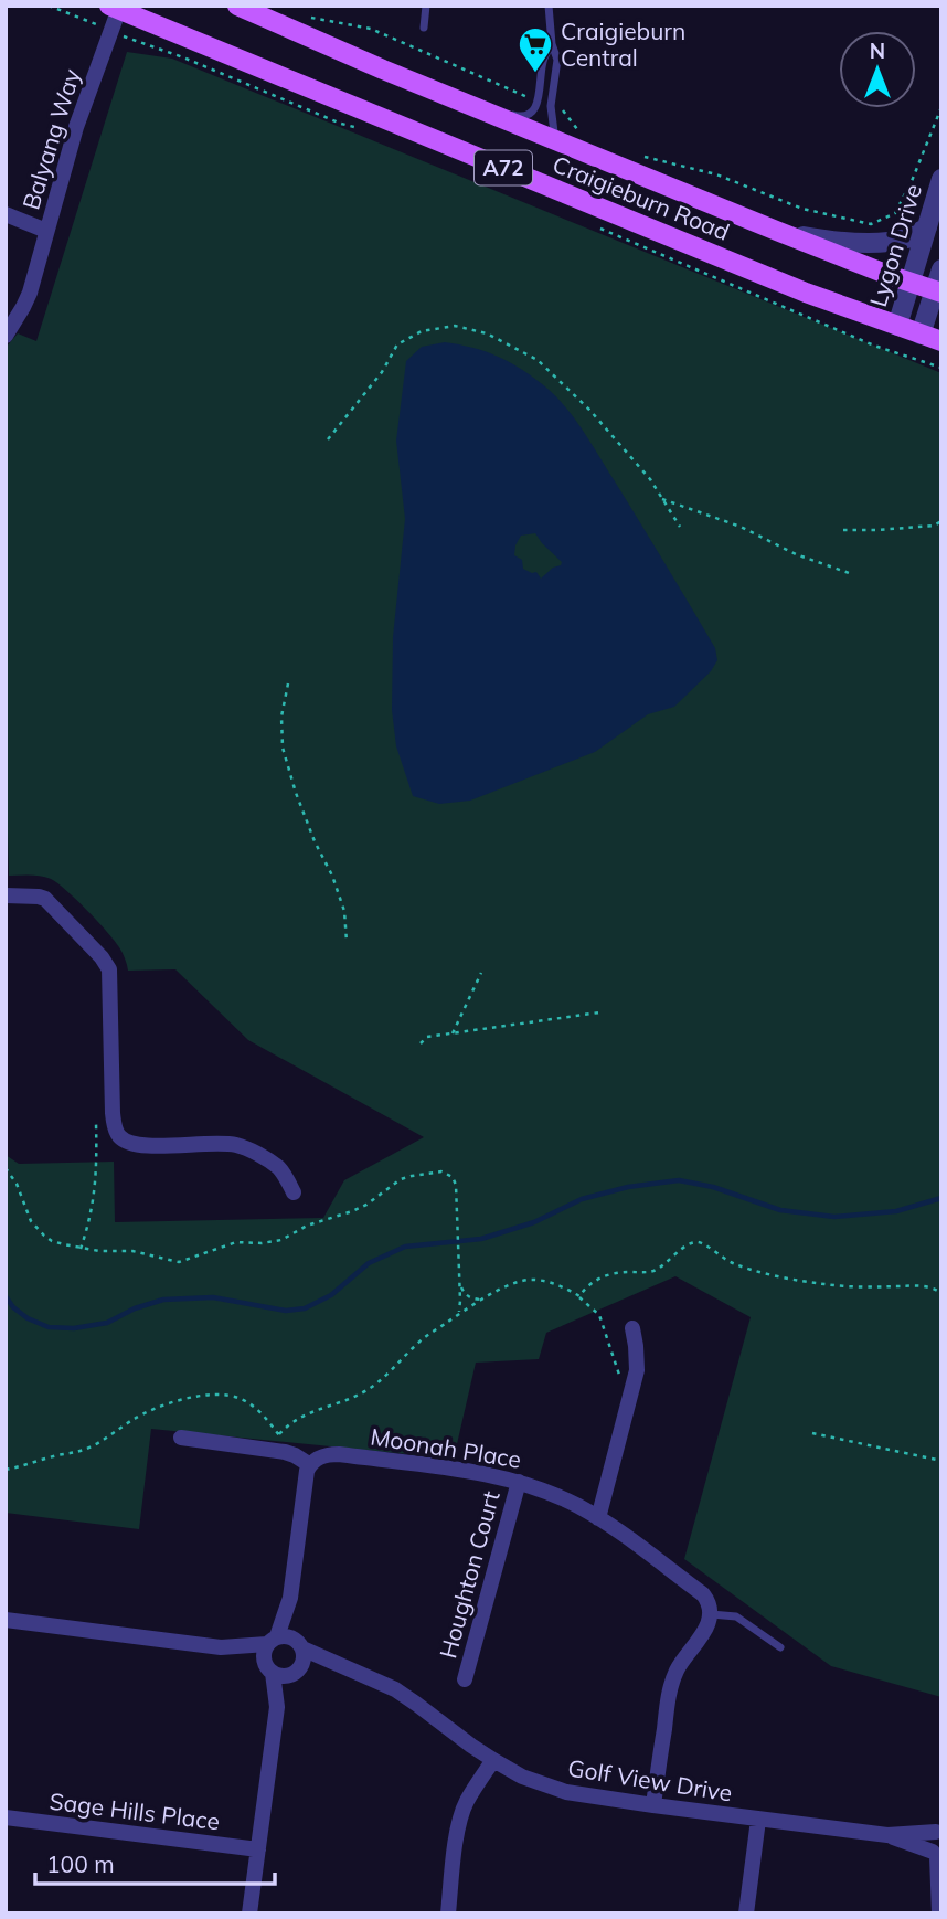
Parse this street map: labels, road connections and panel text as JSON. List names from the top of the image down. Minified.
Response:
{"streets":{"main road":["A72","Craigieburn Road"],"street":["Balyang Way","Lygon Drive","Moonah Place","Houghton Court","Golf View Drive","Sage Hills Place"]},"crossings":[["Balyang Way","Craigieburn Road"],["Craigieburn Road","Lygon Drive"],["Moonah Place","Houghton Court"]],"places":{"supermarket":["Craigieburn Central"]},"scale_bar":"100 m","north":"top"}
